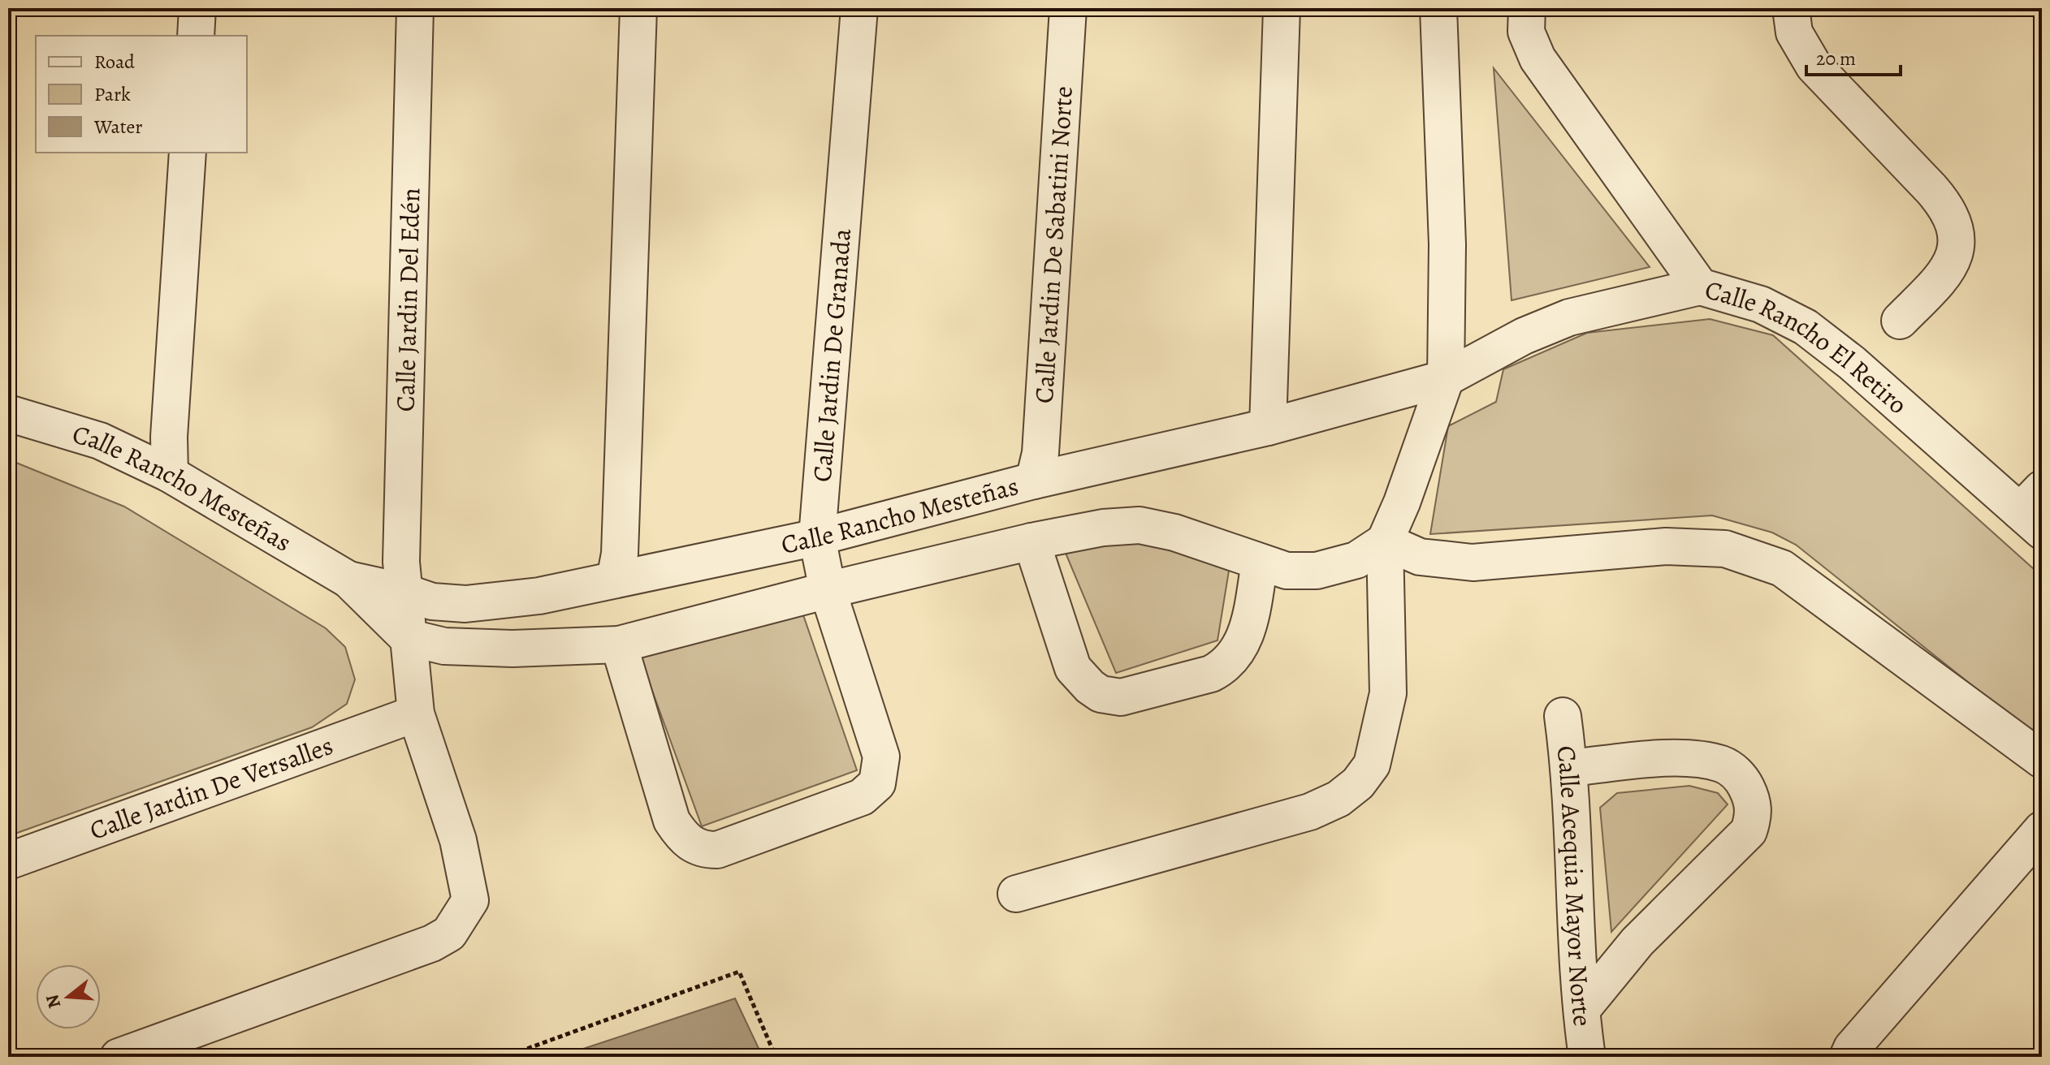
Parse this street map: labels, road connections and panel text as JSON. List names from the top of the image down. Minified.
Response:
{"streets":{"street":["Calle Jardin De Sabatini Norte","Calle Jardin Del Edén","Calle Rancho El Retiro","Calle Jardin De Granada","Calle Rancho Mesteñas","Calle Jardin De Versalles","Calle Acequia Mayor Norte"]},"crossings":[["Calle Jardin De Sabatini Norte","Calle Rancho Mesteñas"],["Calle Jardin Del Edén","Calle Rancho Mesteñas"],["Calle Jardin Del Edén","Calle Jardin De Versalles"],["Calle Rancho El Retiro","Calle Rancho Mesteñas"],["Calle Jardin De Granada","Calle Rancho Mesteñas"]],"legend":["Road","Park","Water"],"scale_bar":"20 m","north":"left"}
